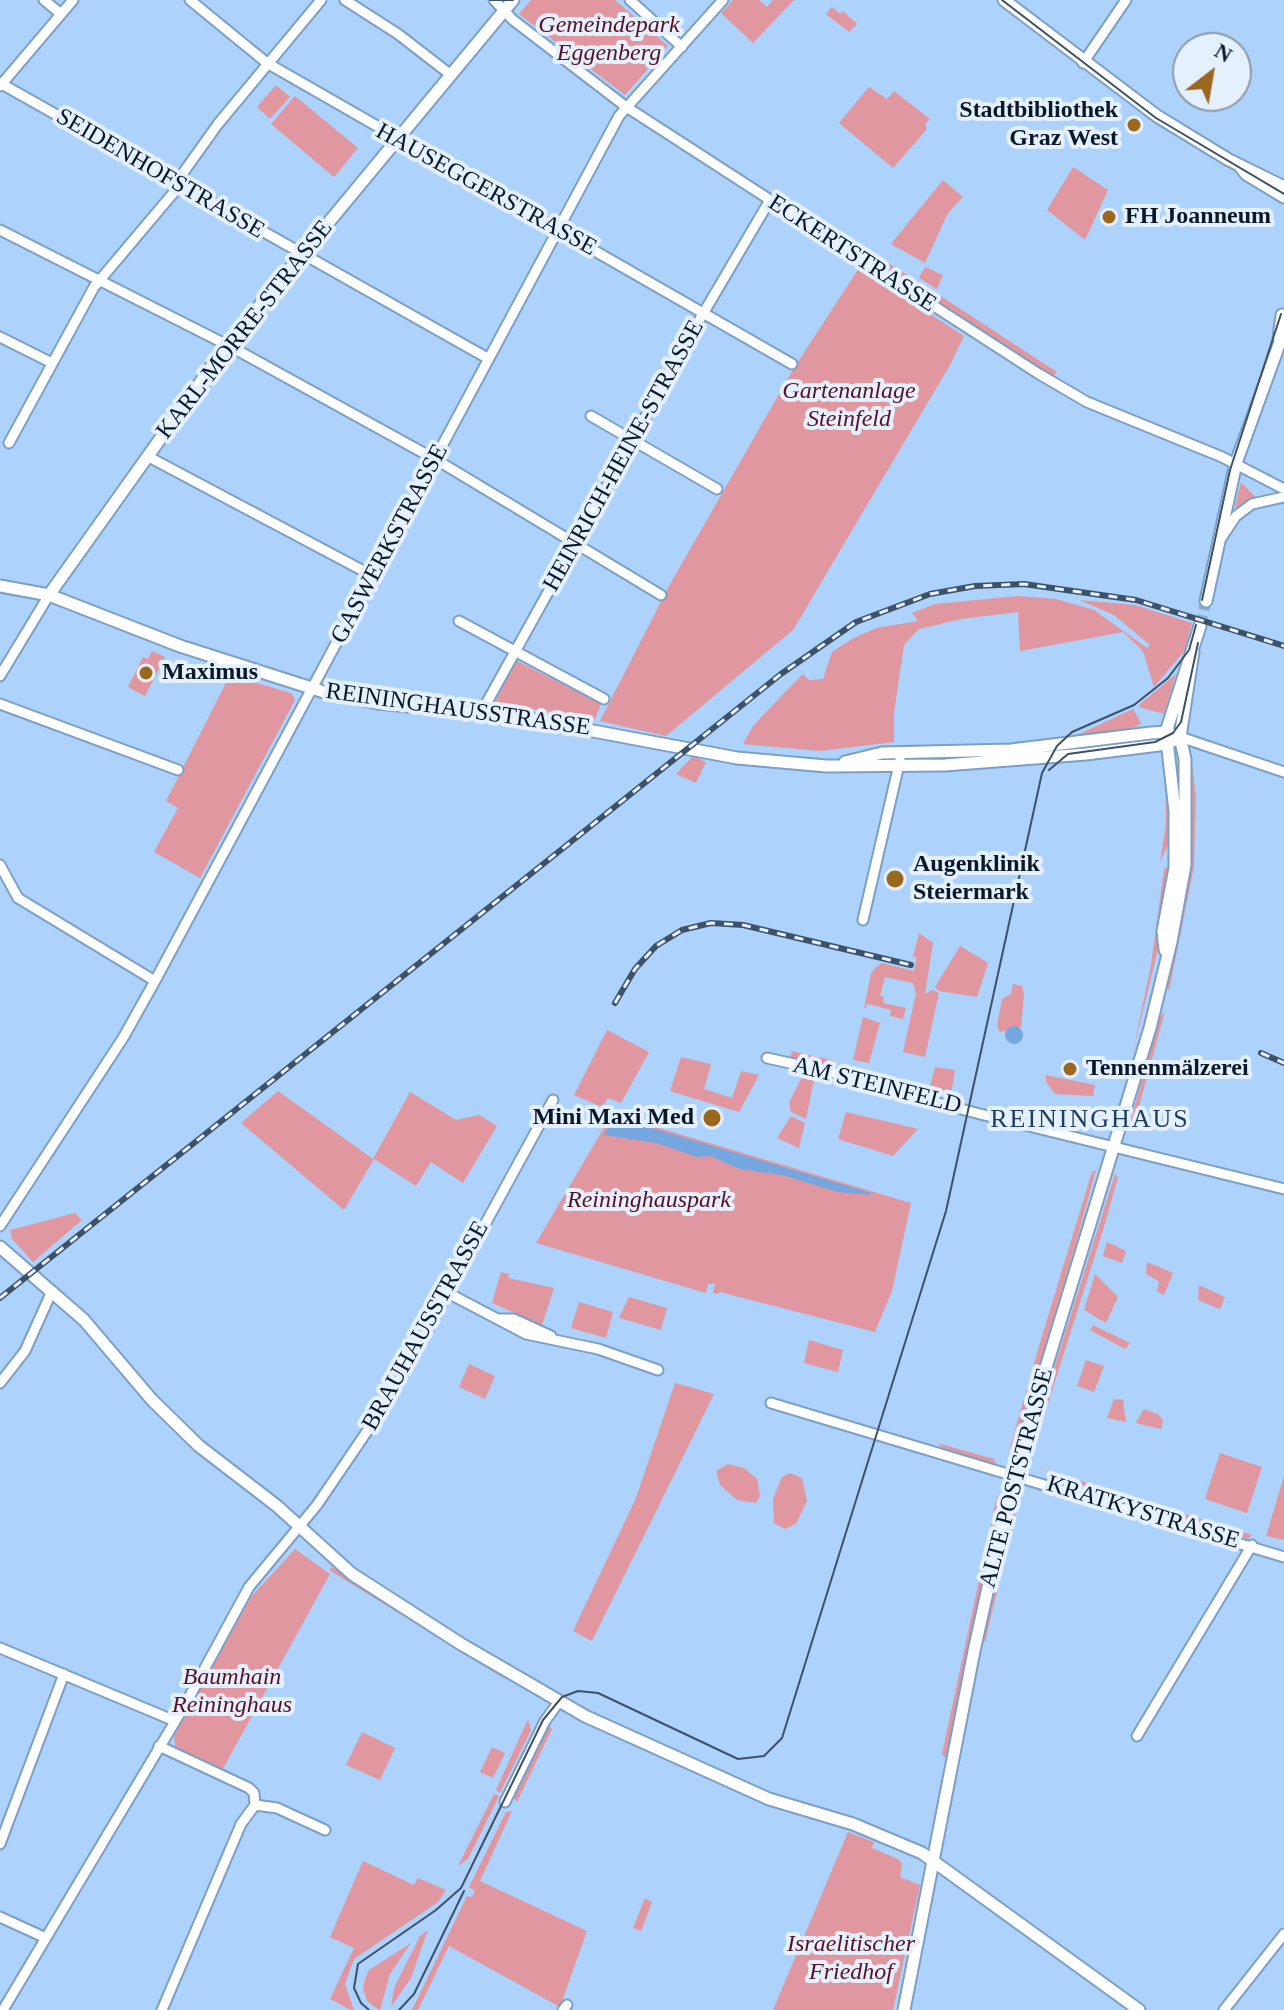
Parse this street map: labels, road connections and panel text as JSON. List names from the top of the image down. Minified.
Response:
{"streets":{"main road":["KARL-MORRE-STRASSE","REININGHAUSSTRASSE","ALTE POSTSTRASSE"],"street":["SEIDENHOFSTRASSE","HAUSEGGERSTRASSE","ECKERTSTRASSE","HEINRICH-HEINE-STRASSE","GASWERKSTRASSE","AM STEINFELD","BRAUHAUSSTRASSE","KRATKYSTRASSE"]},"crossings":[["SEIDENHOFSTRASSE","KARL-MORRE-STRASSE"],["SEIDENHOFSTRASSE","GASWERKSTRASSE"],["HAUSEGGERSTRASSE","KARL-MORRE-STRASSE"],["HAUSEGGERSTRASSE","HEINRICH-HEINE-STRASSE"],["HAUSEGGERSTRASSE","GASWERKSTRASSE"],["ECKERTSTRASSE","KARL-MORRE-STRASSE"],["ECKERTSTRASSE","HEINRICH-HEINE-STRASSE"],["ECKERTSTRASSE","GASWERKSTRASSE"],["KARL-MORRE-STRASSE","REININGHAUSSTRASSE"],["HEINRICH-HEINE-STRASSE","REININGHAUSSTRASSE"],["GASWERKSTRASSE","REININGHAUSSTRASSE"],["REININGHAUSSTRASSE","ALTE POSTSTRASSE"],["AM STEINFELD","ALTE POSTSTRASSE"],["ALTE POSTSTRASSE","KRATKYSTRASSE"]],"districts":["REININGHAUS"],"parks":["Gemeindepark Eggenberg","Gartenanlage Steinfeld","Reininghauspark","Baumhain Reininghaus","Israelitischer Friedhof"],"places":["Stadtbibliothek Graz West","FH Joanneum","Maximus","Augenklinik Steiermark","Tennenmälzerei","Mini Maxi Med"],"north":"top right"}
